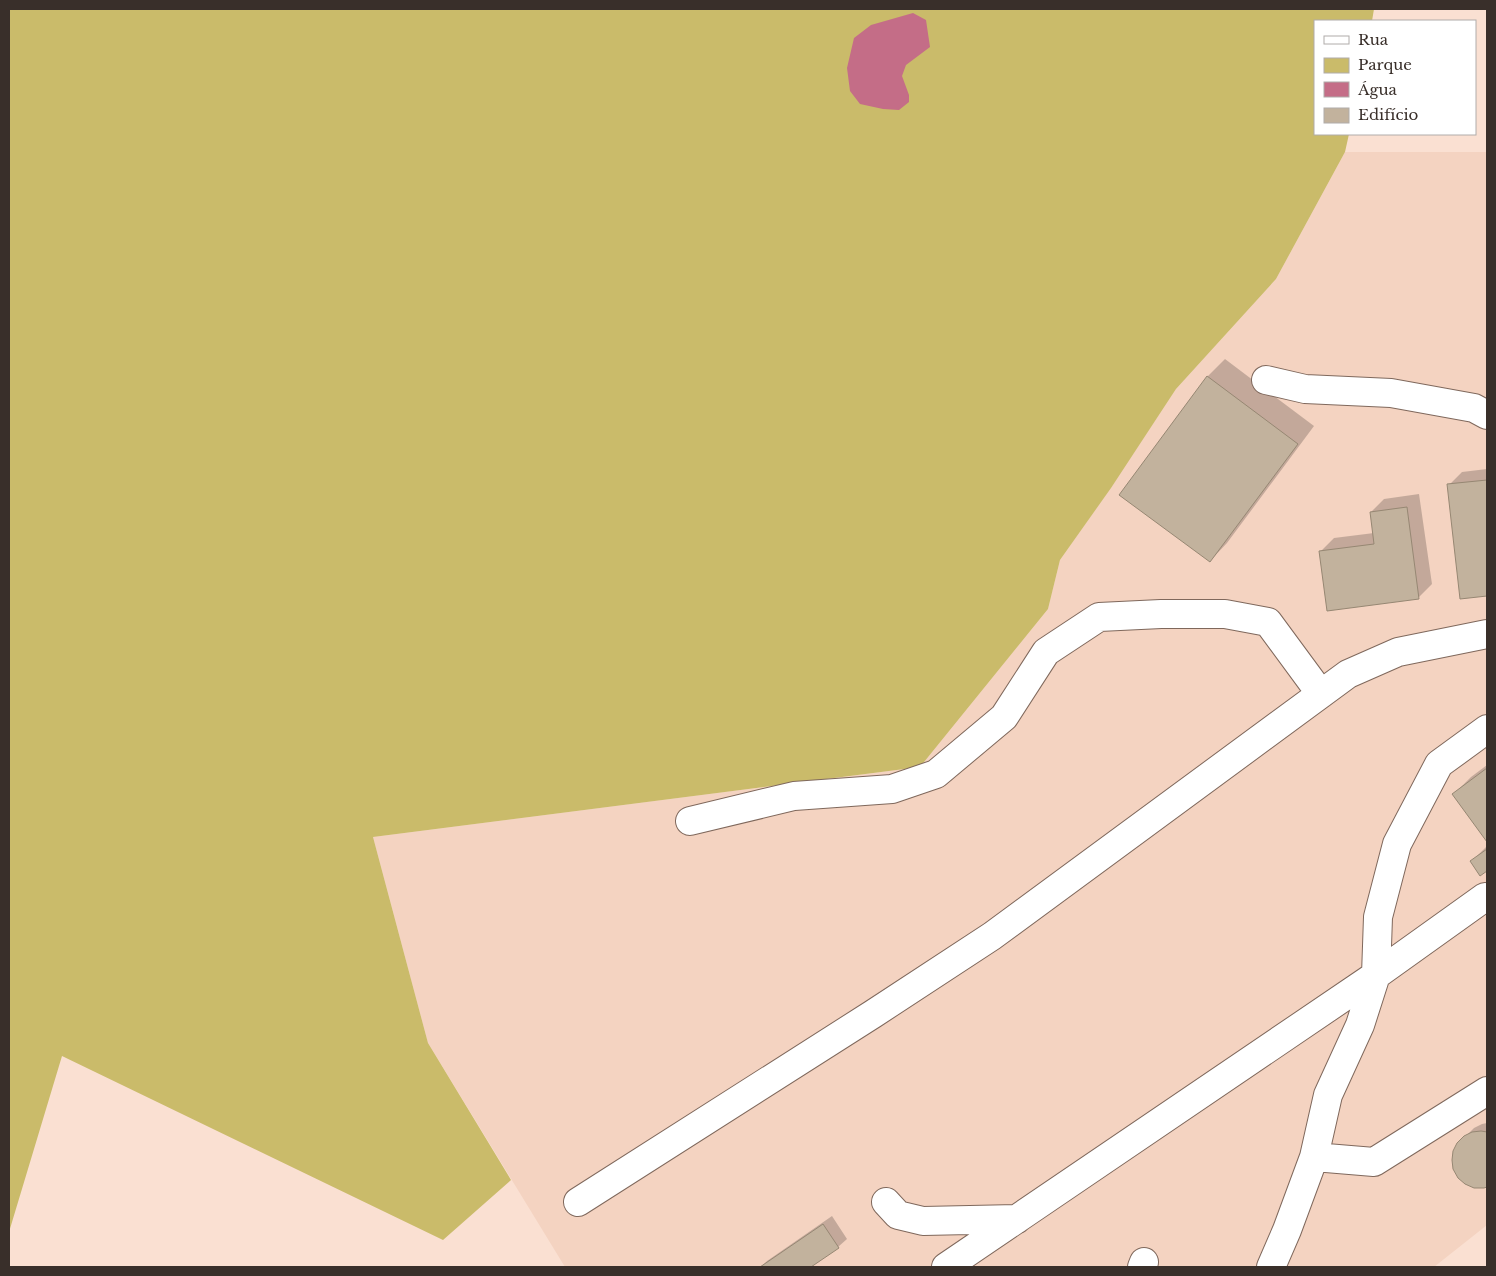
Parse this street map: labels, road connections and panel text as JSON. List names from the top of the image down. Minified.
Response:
{"legend":["Rua","Parque","Água","Edifício"]}
